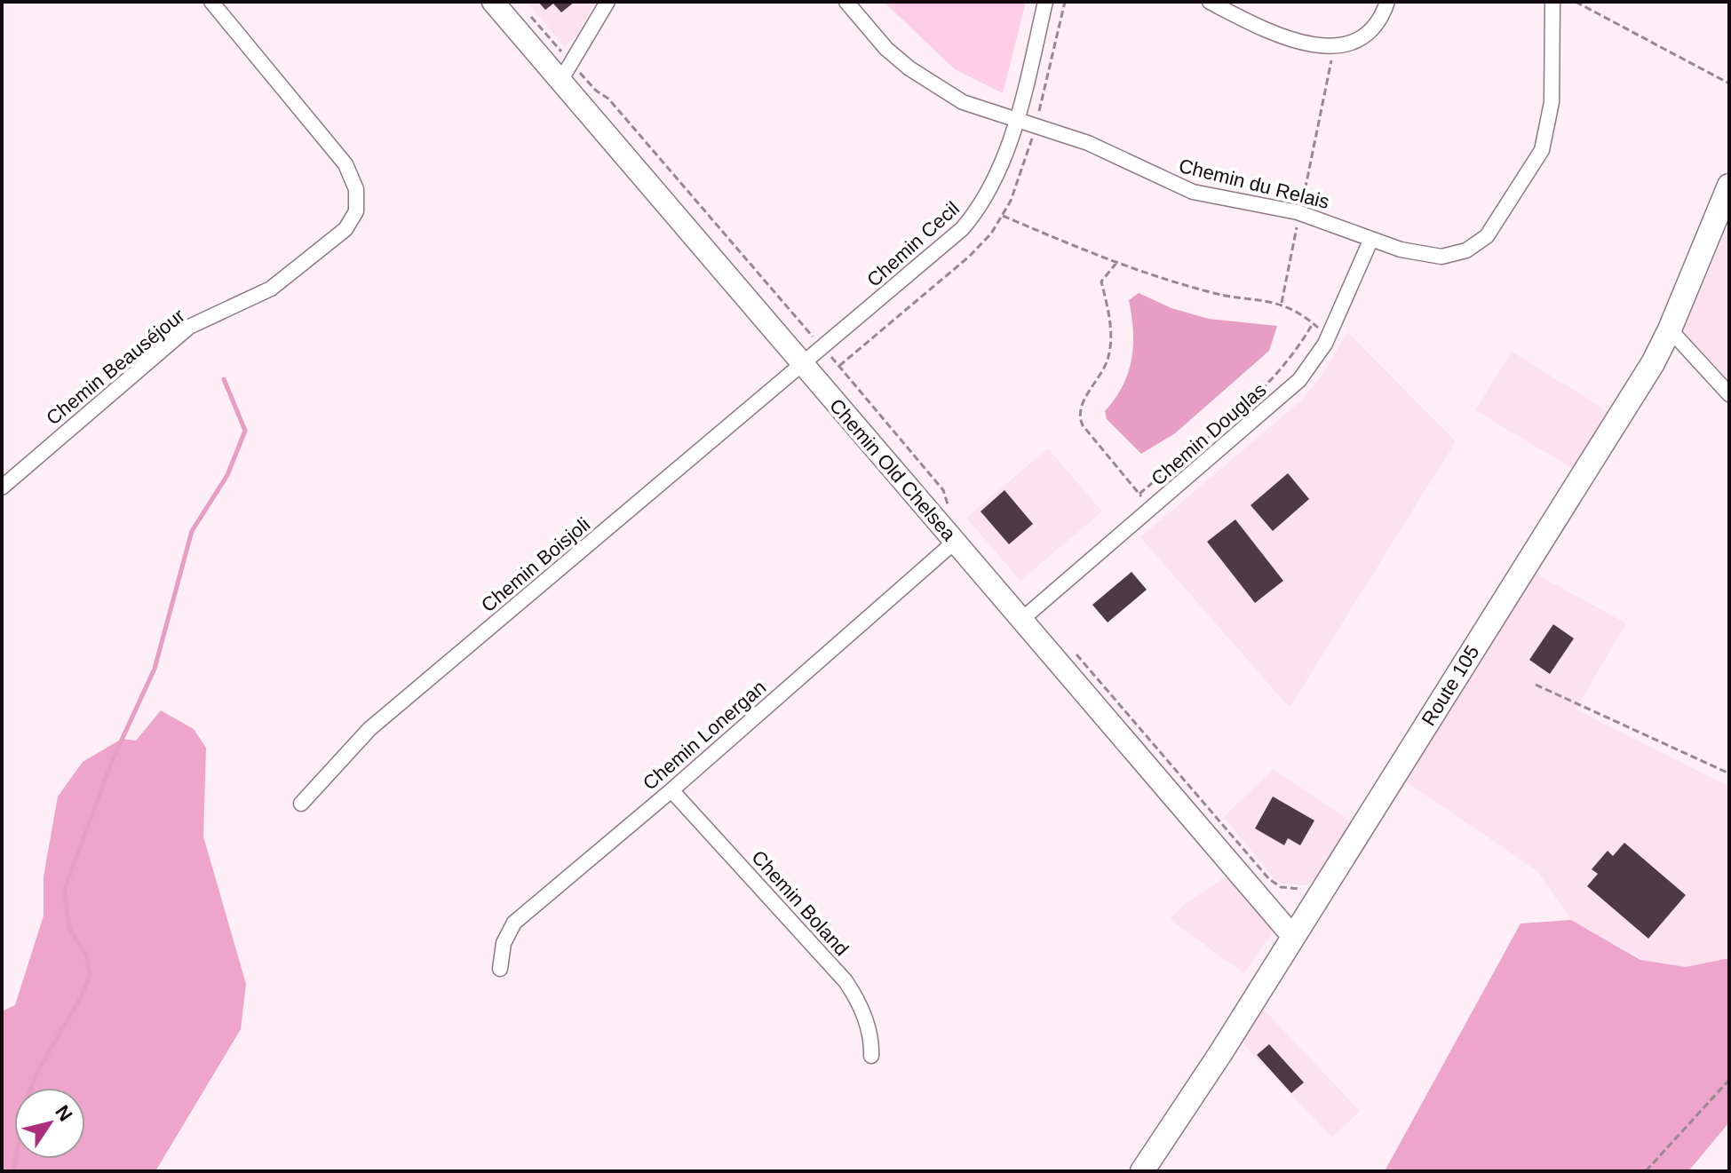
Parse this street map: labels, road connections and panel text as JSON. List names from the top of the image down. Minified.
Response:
{"streets":{"main road":["Route 105"],"street":["Chemin du Relais","Chemin Cecil","Chemin Beauséjour","Chemin Douglas","Chemin Old Chelsea","Chemin Boisjoli","Chemin Lonergan","Chemin Boland"]},"crossings":[["Chemin du Relais","Chemin Cecil"],["Chemin du Relais","Chemin Douglas"],["Chemin Cecil","Chemin Old Chelsea"],["Chemin Cecil","Chemin Boisjoli"],["Chemin Douglas","Chemin Old Chelsea"],["Chemin Old Chelsea","Chemin Boisjoli"],["Chemin Old Chelsea","Route 105"],["Chemin Old Chelsea","Chemin Lonergan"],["Chemin Lonergan","Chemin Boland"]],"north":"top right"}
